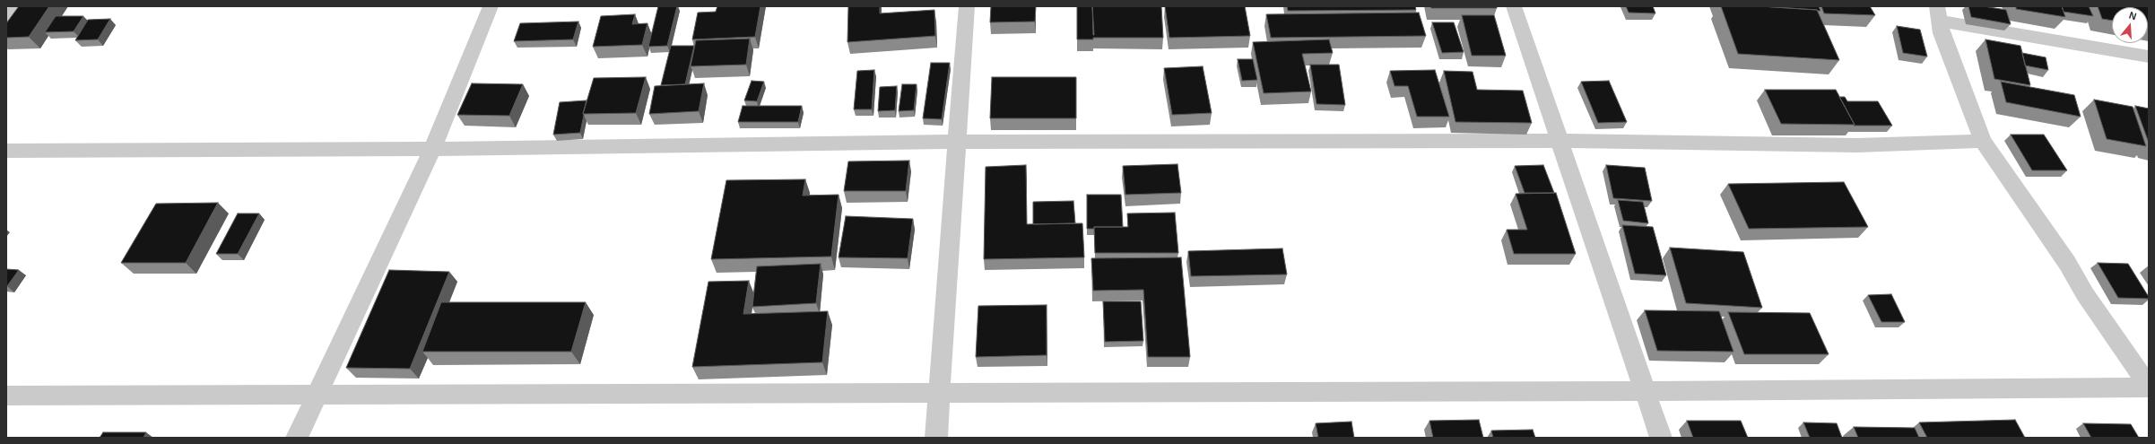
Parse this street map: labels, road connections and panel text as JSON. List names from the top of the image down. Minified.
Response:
{"north":"top"}
